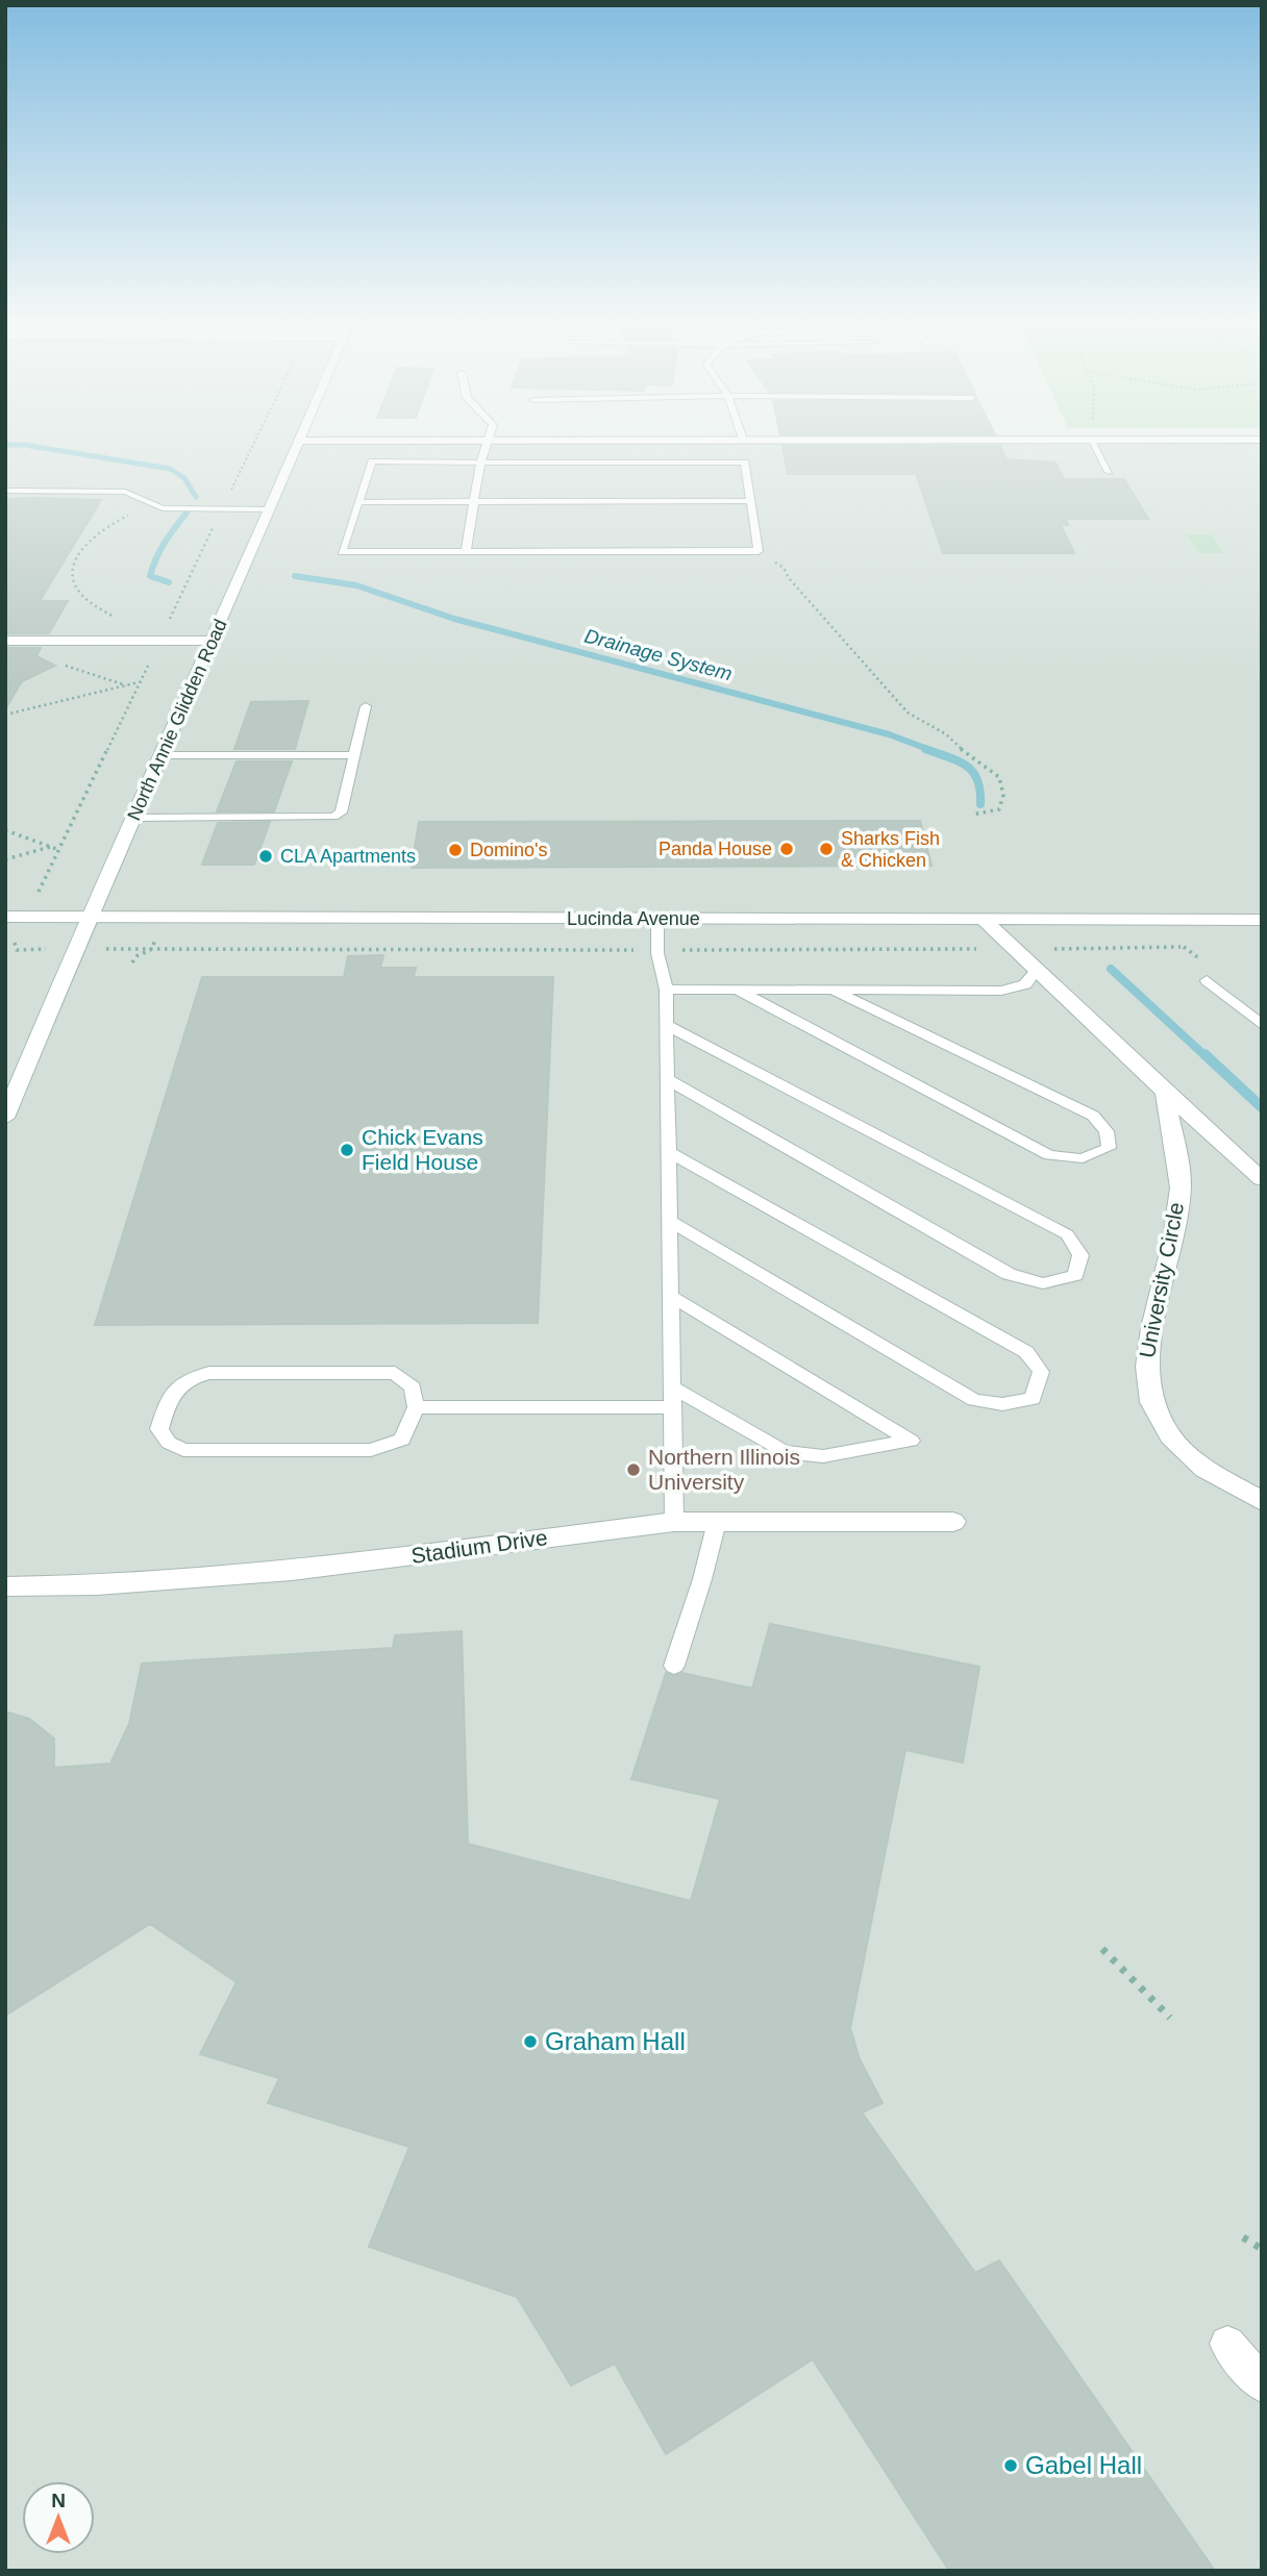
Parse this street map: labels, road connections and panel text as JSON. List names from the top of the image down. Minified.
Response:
{"streets":{"street":["North Annie Glidden Road","Lucinda Avenue","University Circle","Stadium Drive"]},"crossings":[["North Annie Glidden Road","Lucinda Avenue"]],"water":["Drainage System"],"places":["Panda House","Sharks Fish & Chicken","Domino's","CLA Apartments","Chick Evans Field House","Northern Illinois University","Graham Hall","Gabel Hall"],"north":"top"}
